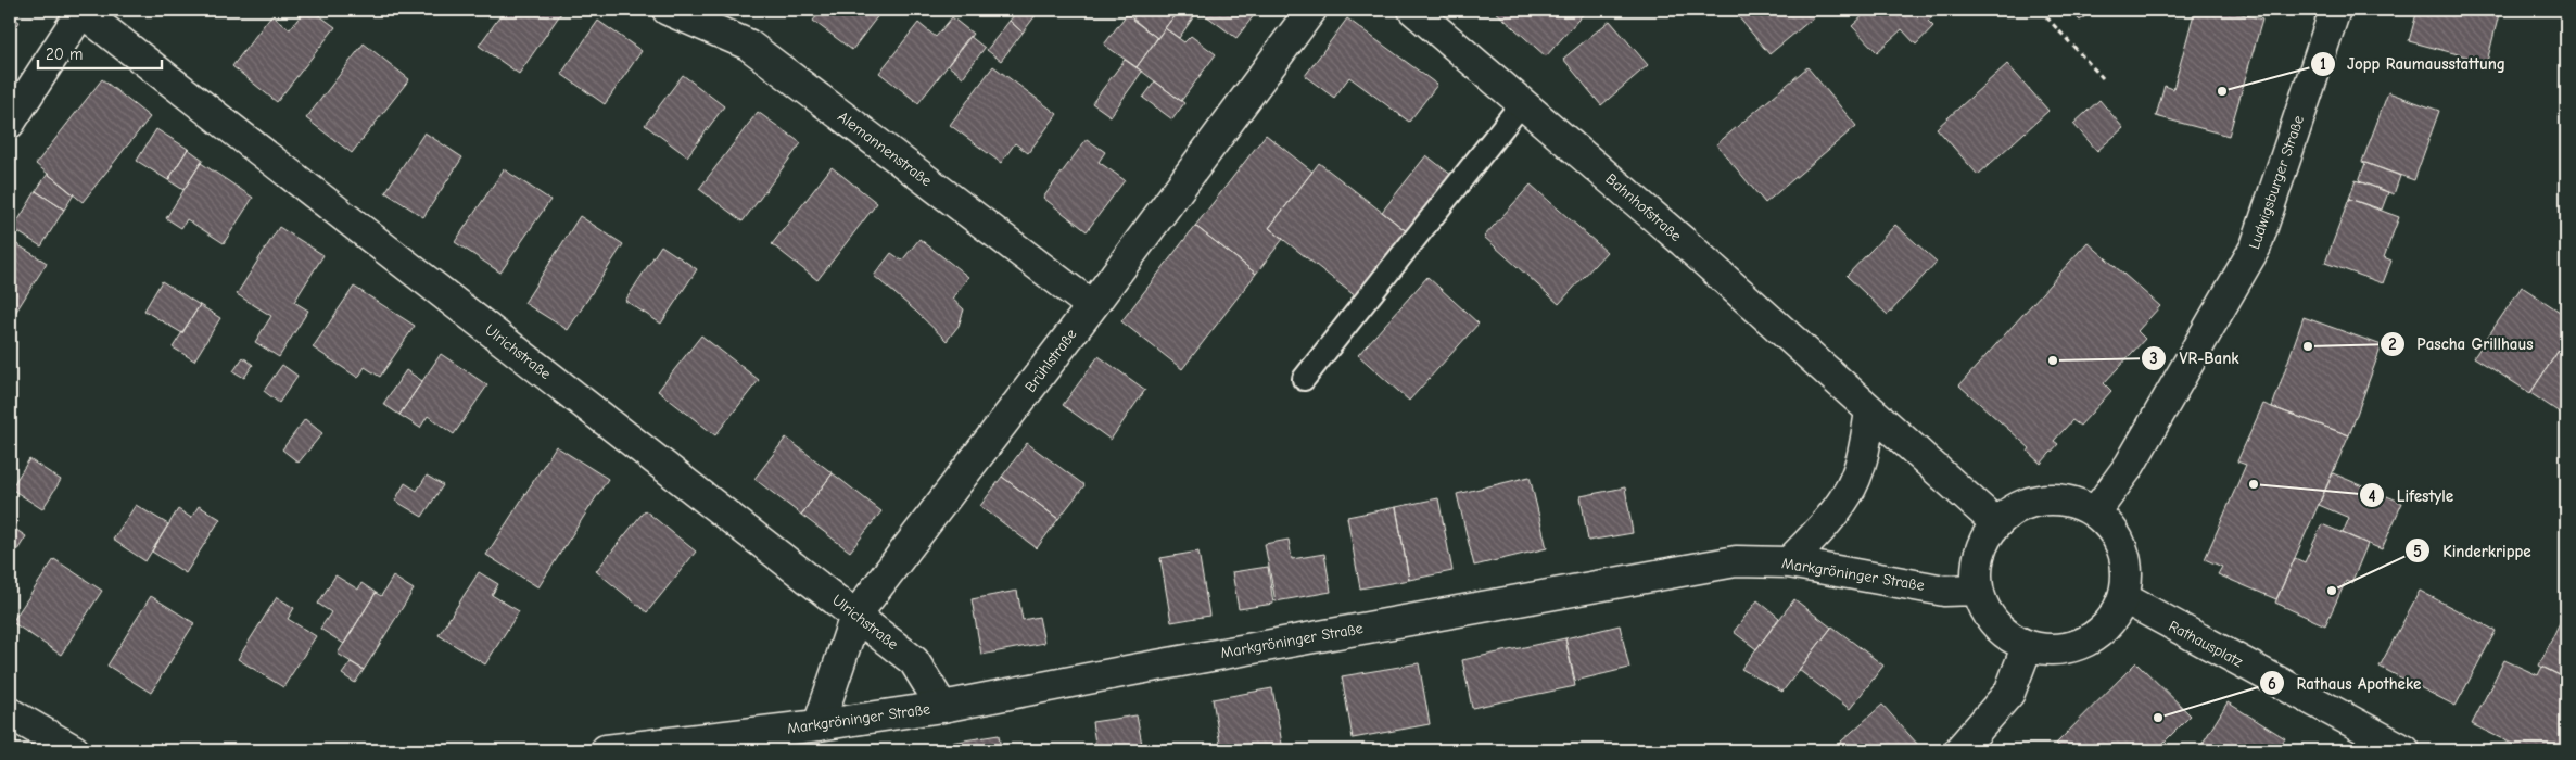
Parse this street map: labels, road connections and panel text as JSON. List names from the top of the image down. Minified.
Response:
{"streets":{"street":["Alemannenstraße","Ludwigsburger Straße","Bahnhofstraße","Ulrichstraße","Brühlstraße","Markgröninger Straße","Rathausplatz"]},"crossings":[["Alemannenstraße","Brühlstraße"],["Ludwigsburger Straße","Bahnhofstraße"],["Ludwigsburger Straße","Markgröninger Straße"],["Ludwigsburger Straße","Rathausplatz"],["Bahnhofstraße","Markgröninger Straße"],["Bahnhofstraße","Rathausplatz"],["Ulrichstraße","Brühlstraße"],["Ulrichstraße","Markgröninger Straße"],["Brühlstraße","Markgröninger Straße"],["Markgröninger Straße","Rathausplatz"]],"places":["Jopp Raumausstattung","Pascha Grillhaus","VR-Bank","Lifestyle","Kinderkrippe","Rathaus Apotheke"],"scale_bar":"20 m"}
